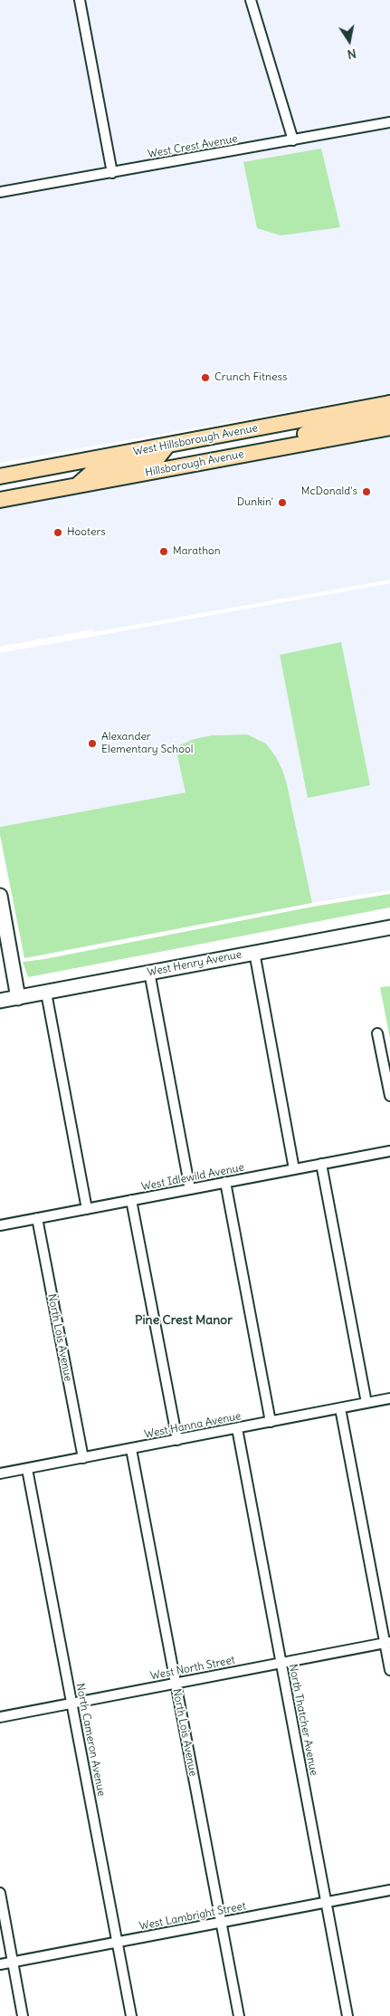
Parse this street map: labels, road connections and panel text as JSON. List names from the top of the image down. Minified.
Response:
{"streets":{"main road":["West Hillsborough Avenue","Hillsborough Avenue"],"street":["West Crest Avenue","West Henry Avenue","West Idlewild Avenue","North Lois Avenue","West Hanna Avenue","West North Street","North Thatcher Avenue","North Cameron Avenue","West Lambright Street"]},"crossings":[["West Idlewild Avenue","North Lois Avenue"],["North Lois Avenue","West Hanna Avenue"],["North Lois Avenue","West North Street"],["North Lois Avenue","West Lambright Street"],["West Hanna Avenue","North Thatcher Avenue"],["West Hanna Avenue","North Cameron Avenue"],["West North Street","North Thatcher Avenue"],["West North Street","North Cameron Avenue"],["North Thatcher Avenue","West Lambright Street"],["North Cameron Avenue","West Lambright Street"]],"districts":["Pine Crest Manor"],"places":["Crunch Fitness","McDonald's","Dunkin'","Hooters","Marathon","Alexander Elementary School"],"north":"bottom"}
